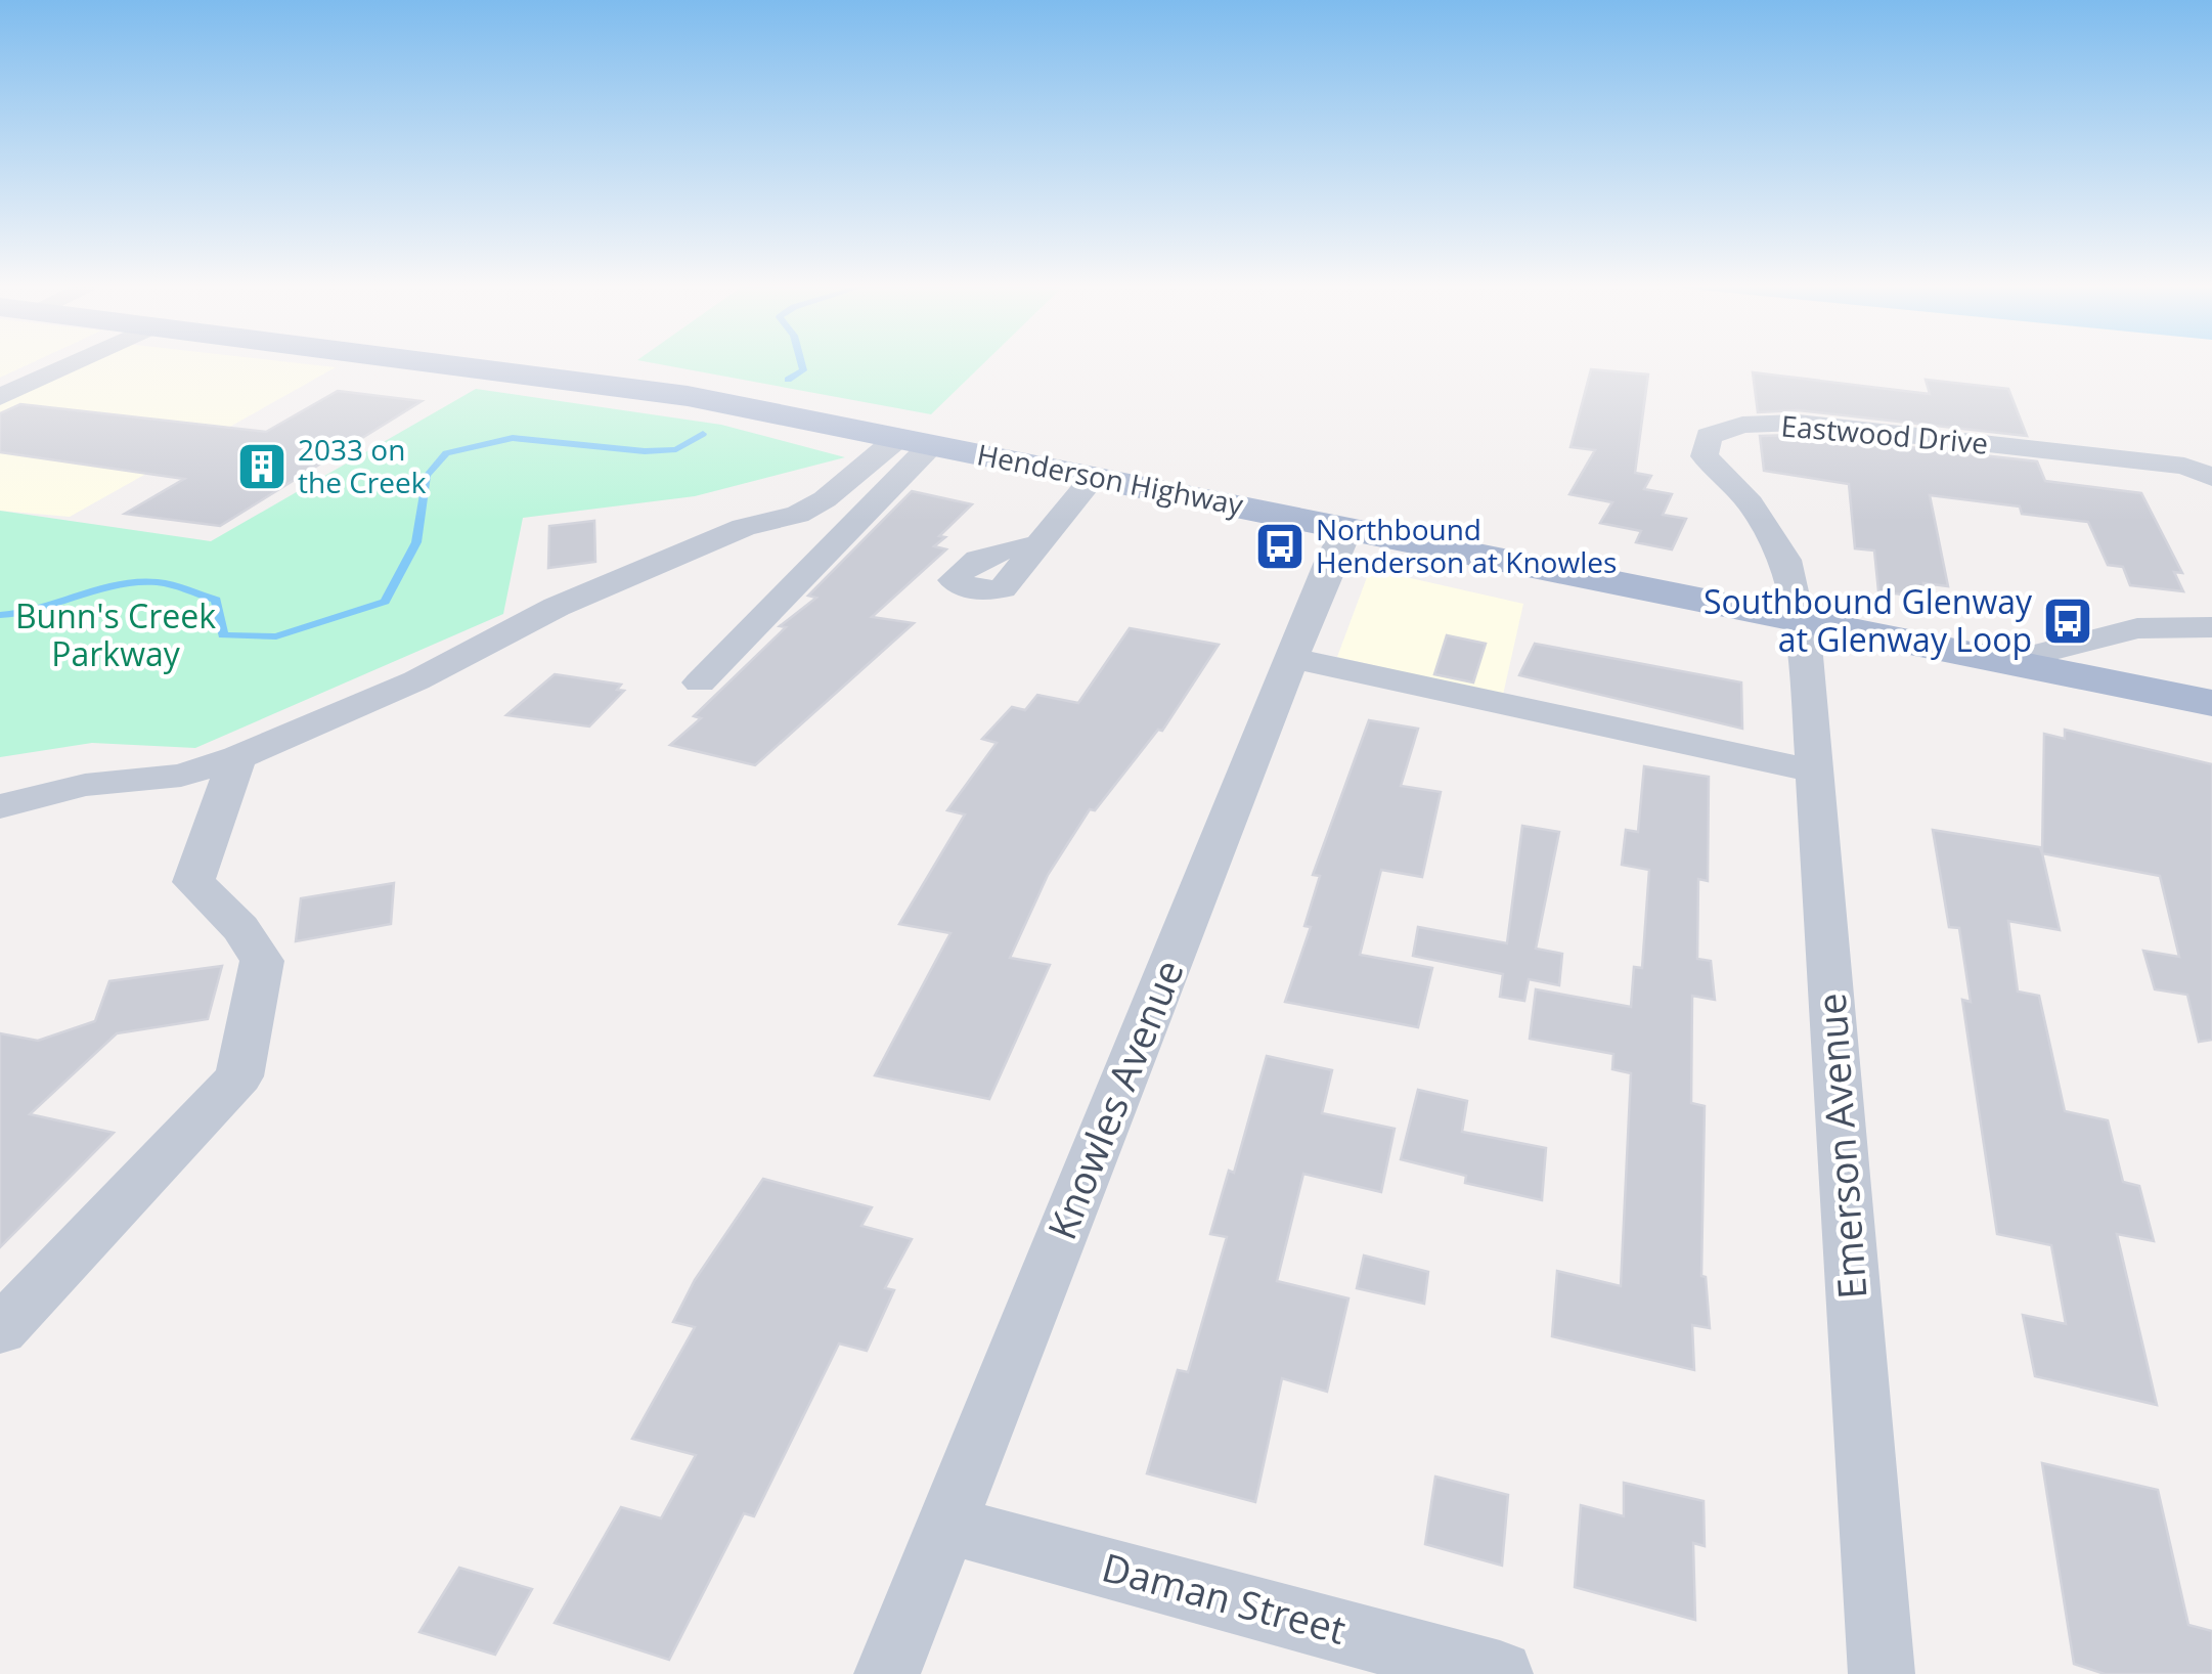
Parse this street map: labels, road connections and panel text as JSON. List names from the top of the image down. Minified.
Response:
{"streets":{"main road":["Henderson Highway"],"street":["Eastwood Drive","Knowles Avenue","Emerson Avenue","Daman Street"]},"crossings":[["Eastwood Drive","Henderson Highway"],["Eastwood Drive","Emerson Avenue"],["Henderson Highway","Knowles Avenue"],["Henderson Highway","Emerson Avenue"],["Knowles Avenue","Daman Street"]],"parks":["Bunn's Creek Parkway"],"places":{"building":["2033 on the Creek"],"bus stop":["Northbound Henderson at Knowles","Southbound Glenway at Glenway Loop"]}}
